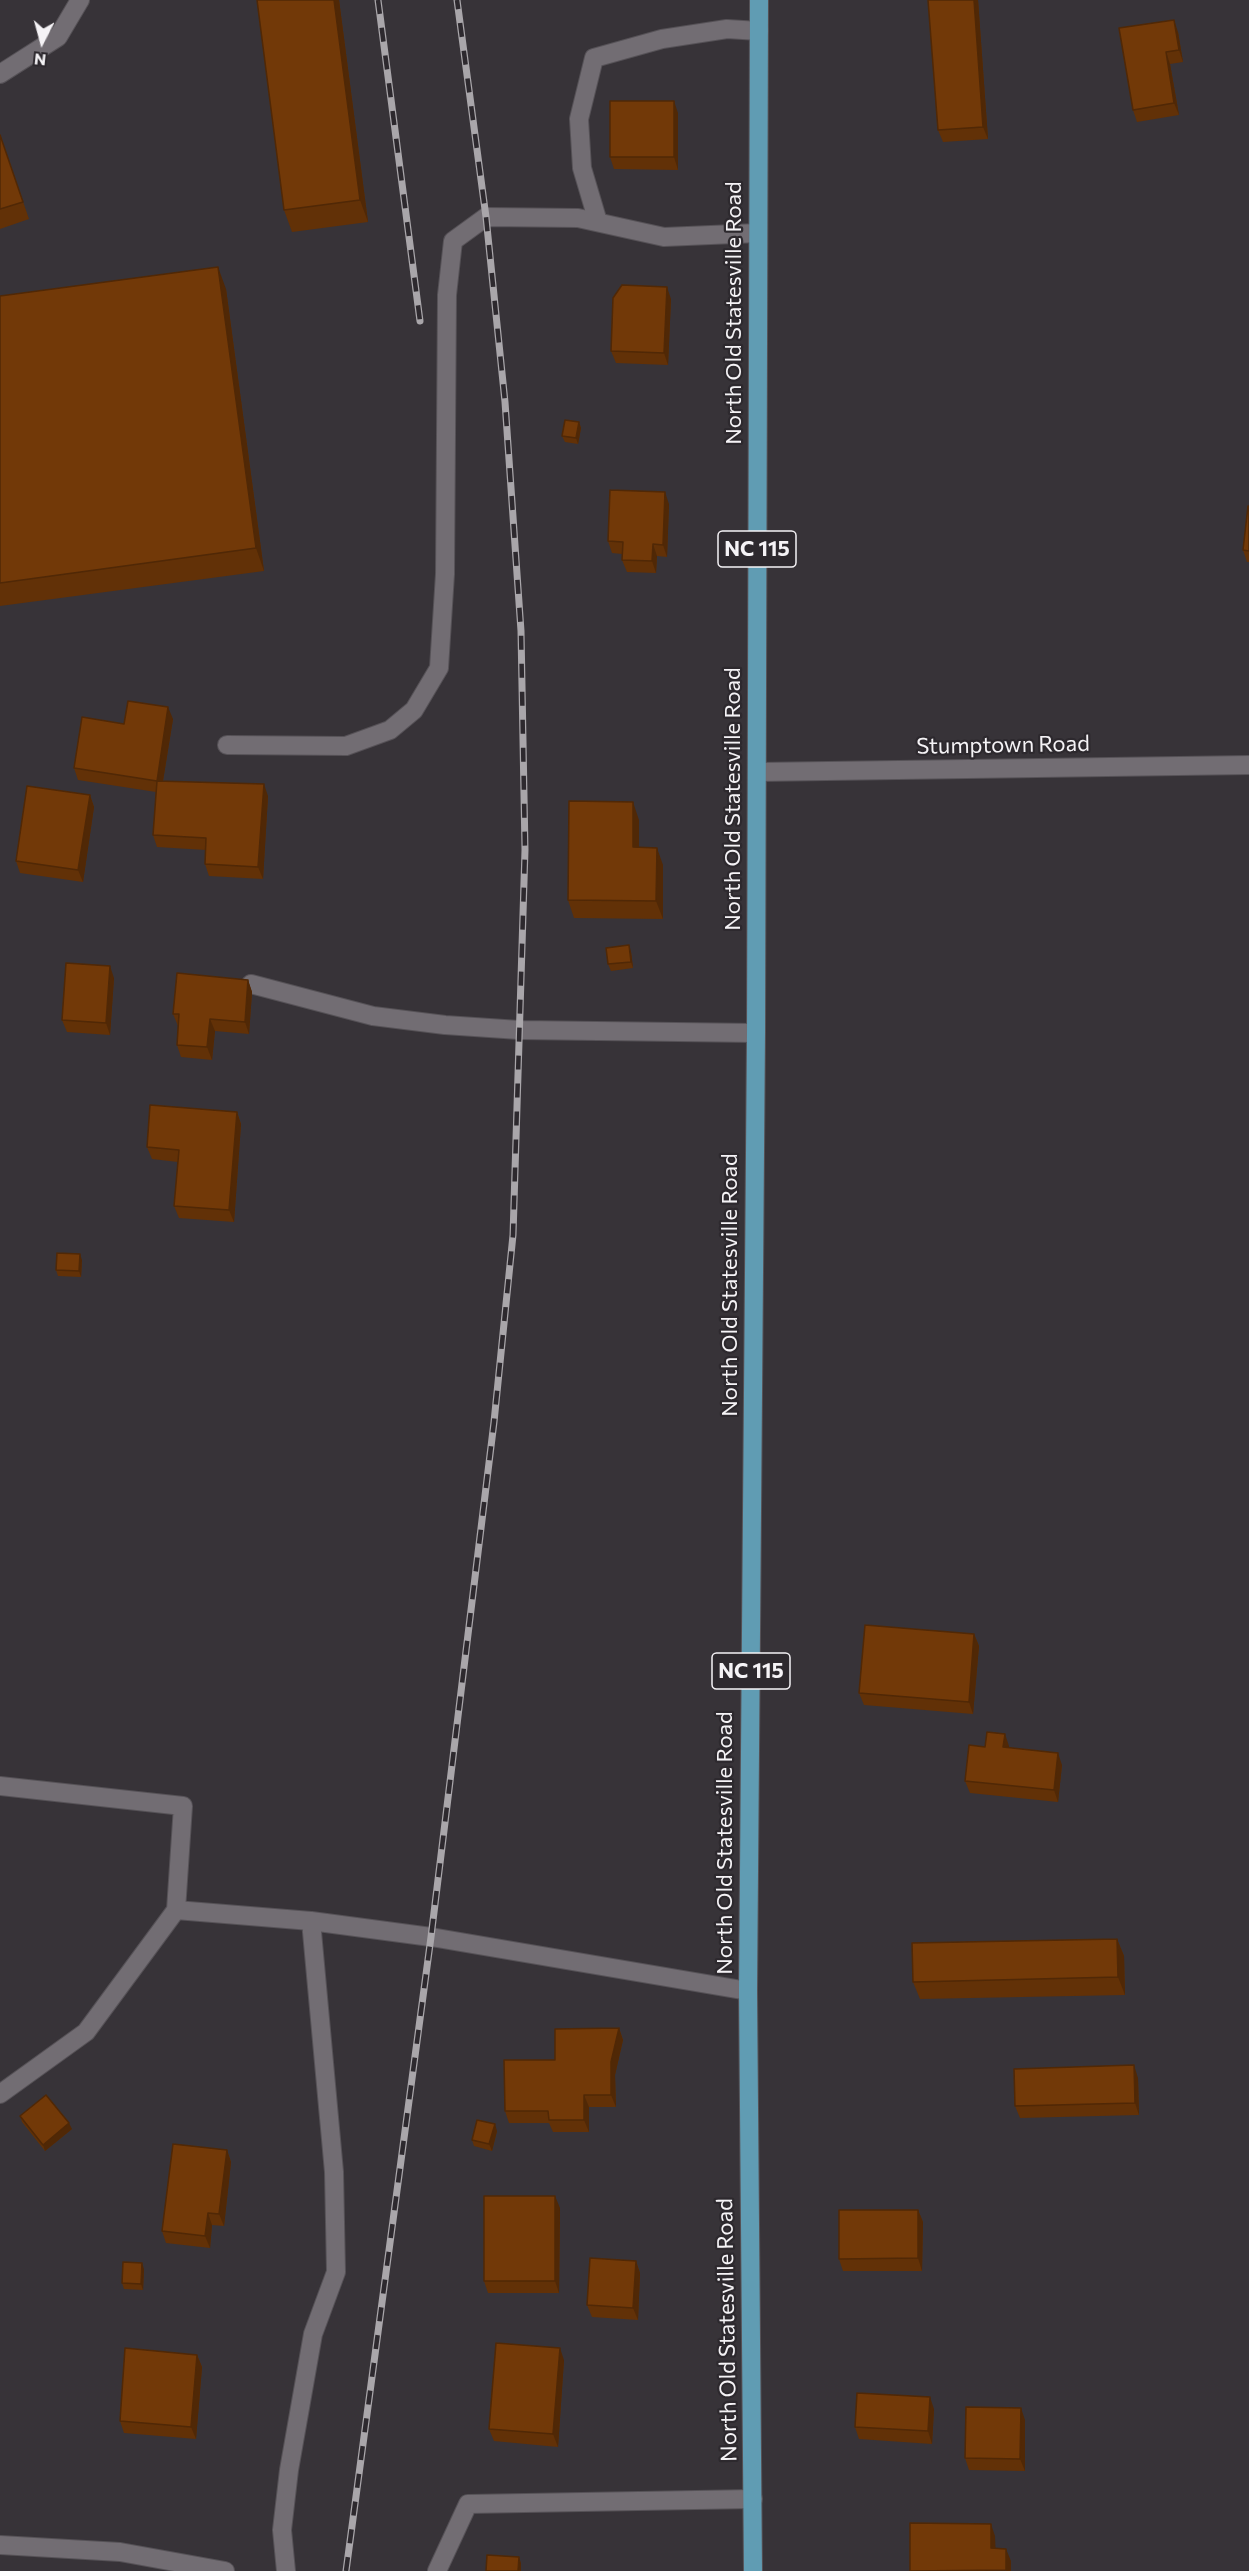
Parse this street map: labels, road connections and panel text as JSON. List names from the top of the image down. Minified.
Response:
{"streets":{"main road":["North Old Statesville Road","NC 115"],"street":["Stumptown Road"]},"crossings":[["North Old Statesville Road","Stumptown Road"]],"north":"bottom"}
